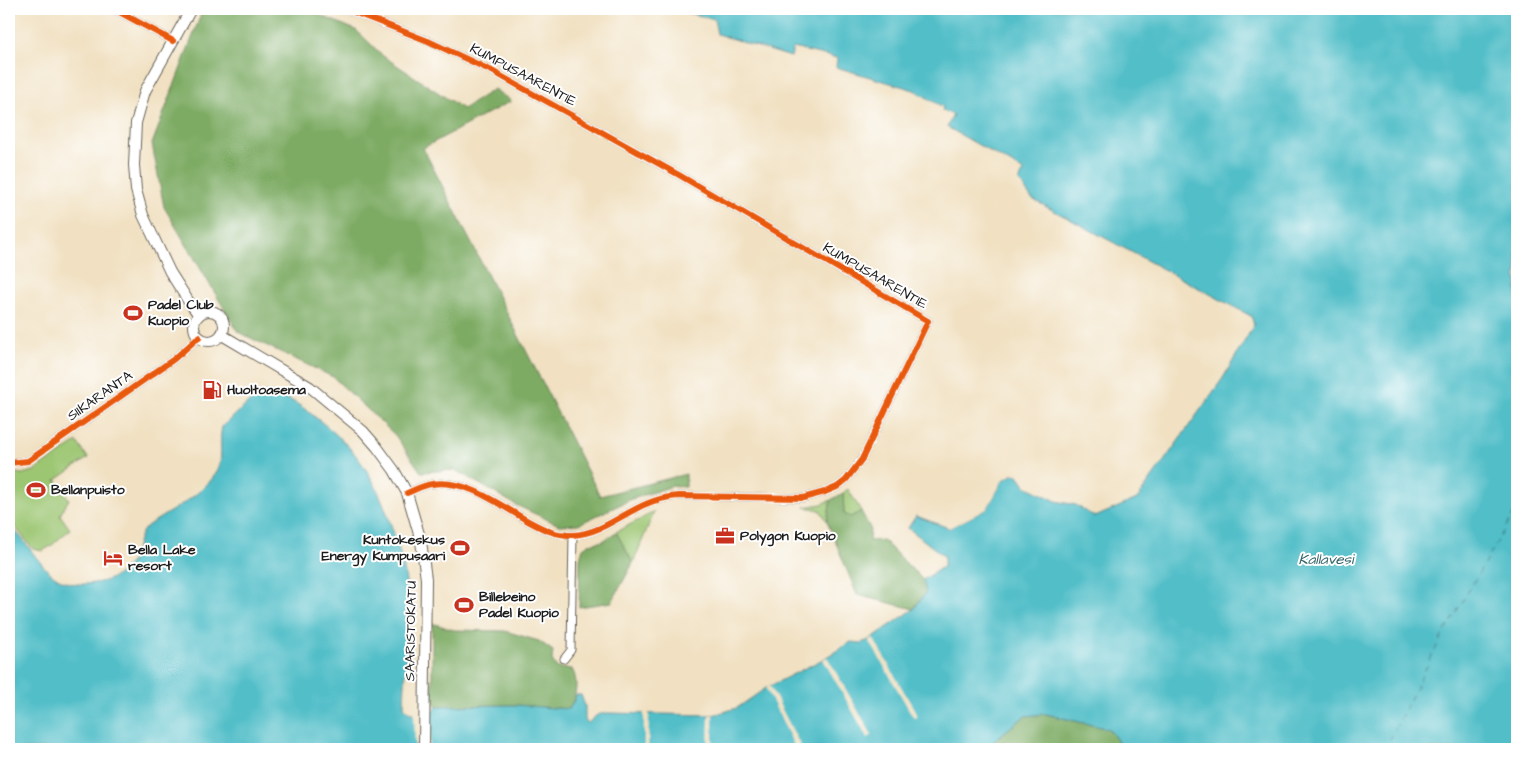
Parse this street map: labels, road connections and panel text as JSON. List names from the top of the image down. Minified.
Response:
{"streets":{"main road":["SAARISTOKATU"],"street":["KUMPUSAARENTIE","SIIKARANTA"]},"crossings":[["KUMPUSAARENTIE","SAARISTOKATU"],["SIIKARANTA","SAARISTOKATU"]],"water":["Kallavesi"],"places":{"sports":["Padel Club Kuopio","Bellanpuisto","Kuntokeskus Energy Kumpusaari","Billebeino Padel Kuopio"],"fuel station":["Huoltoasema"],"office":["Polygon Kuopio"],"hotel":["Bella Lake resort"]}}
